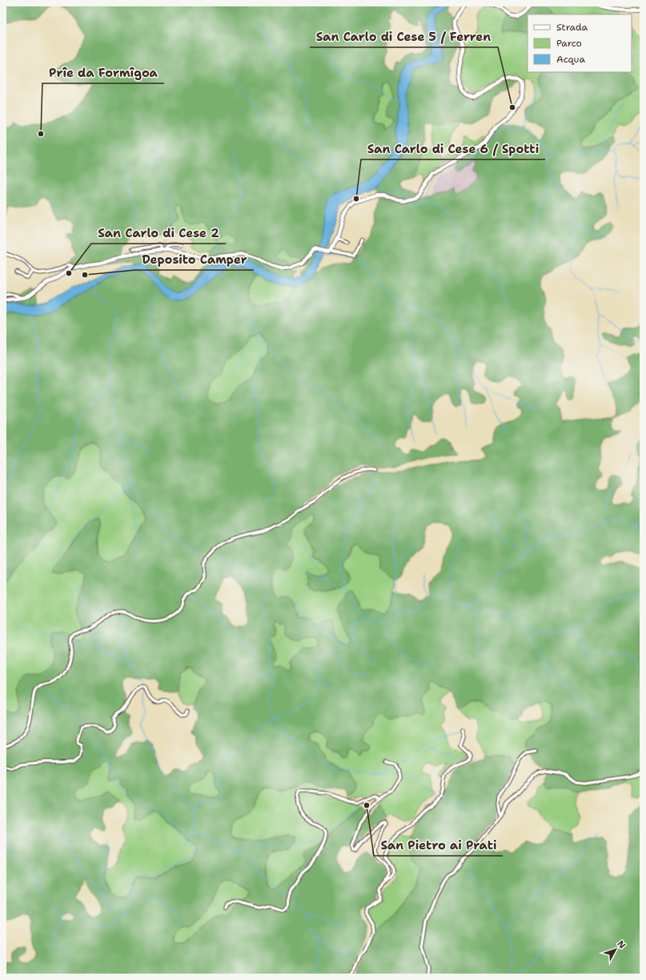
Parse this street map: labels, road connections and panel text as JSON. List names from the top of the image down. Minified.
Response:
{"places":["San Carlo di Cese 5 / Ferren","Prîe da Formîgoa","San Carlo di Cese 6 / Spotti","San Carlo di Cese 2","Deposito Camper","San Pietro ai Prati"],"legend":["Strada","Parco","Acqua"],"north":"top right"}
